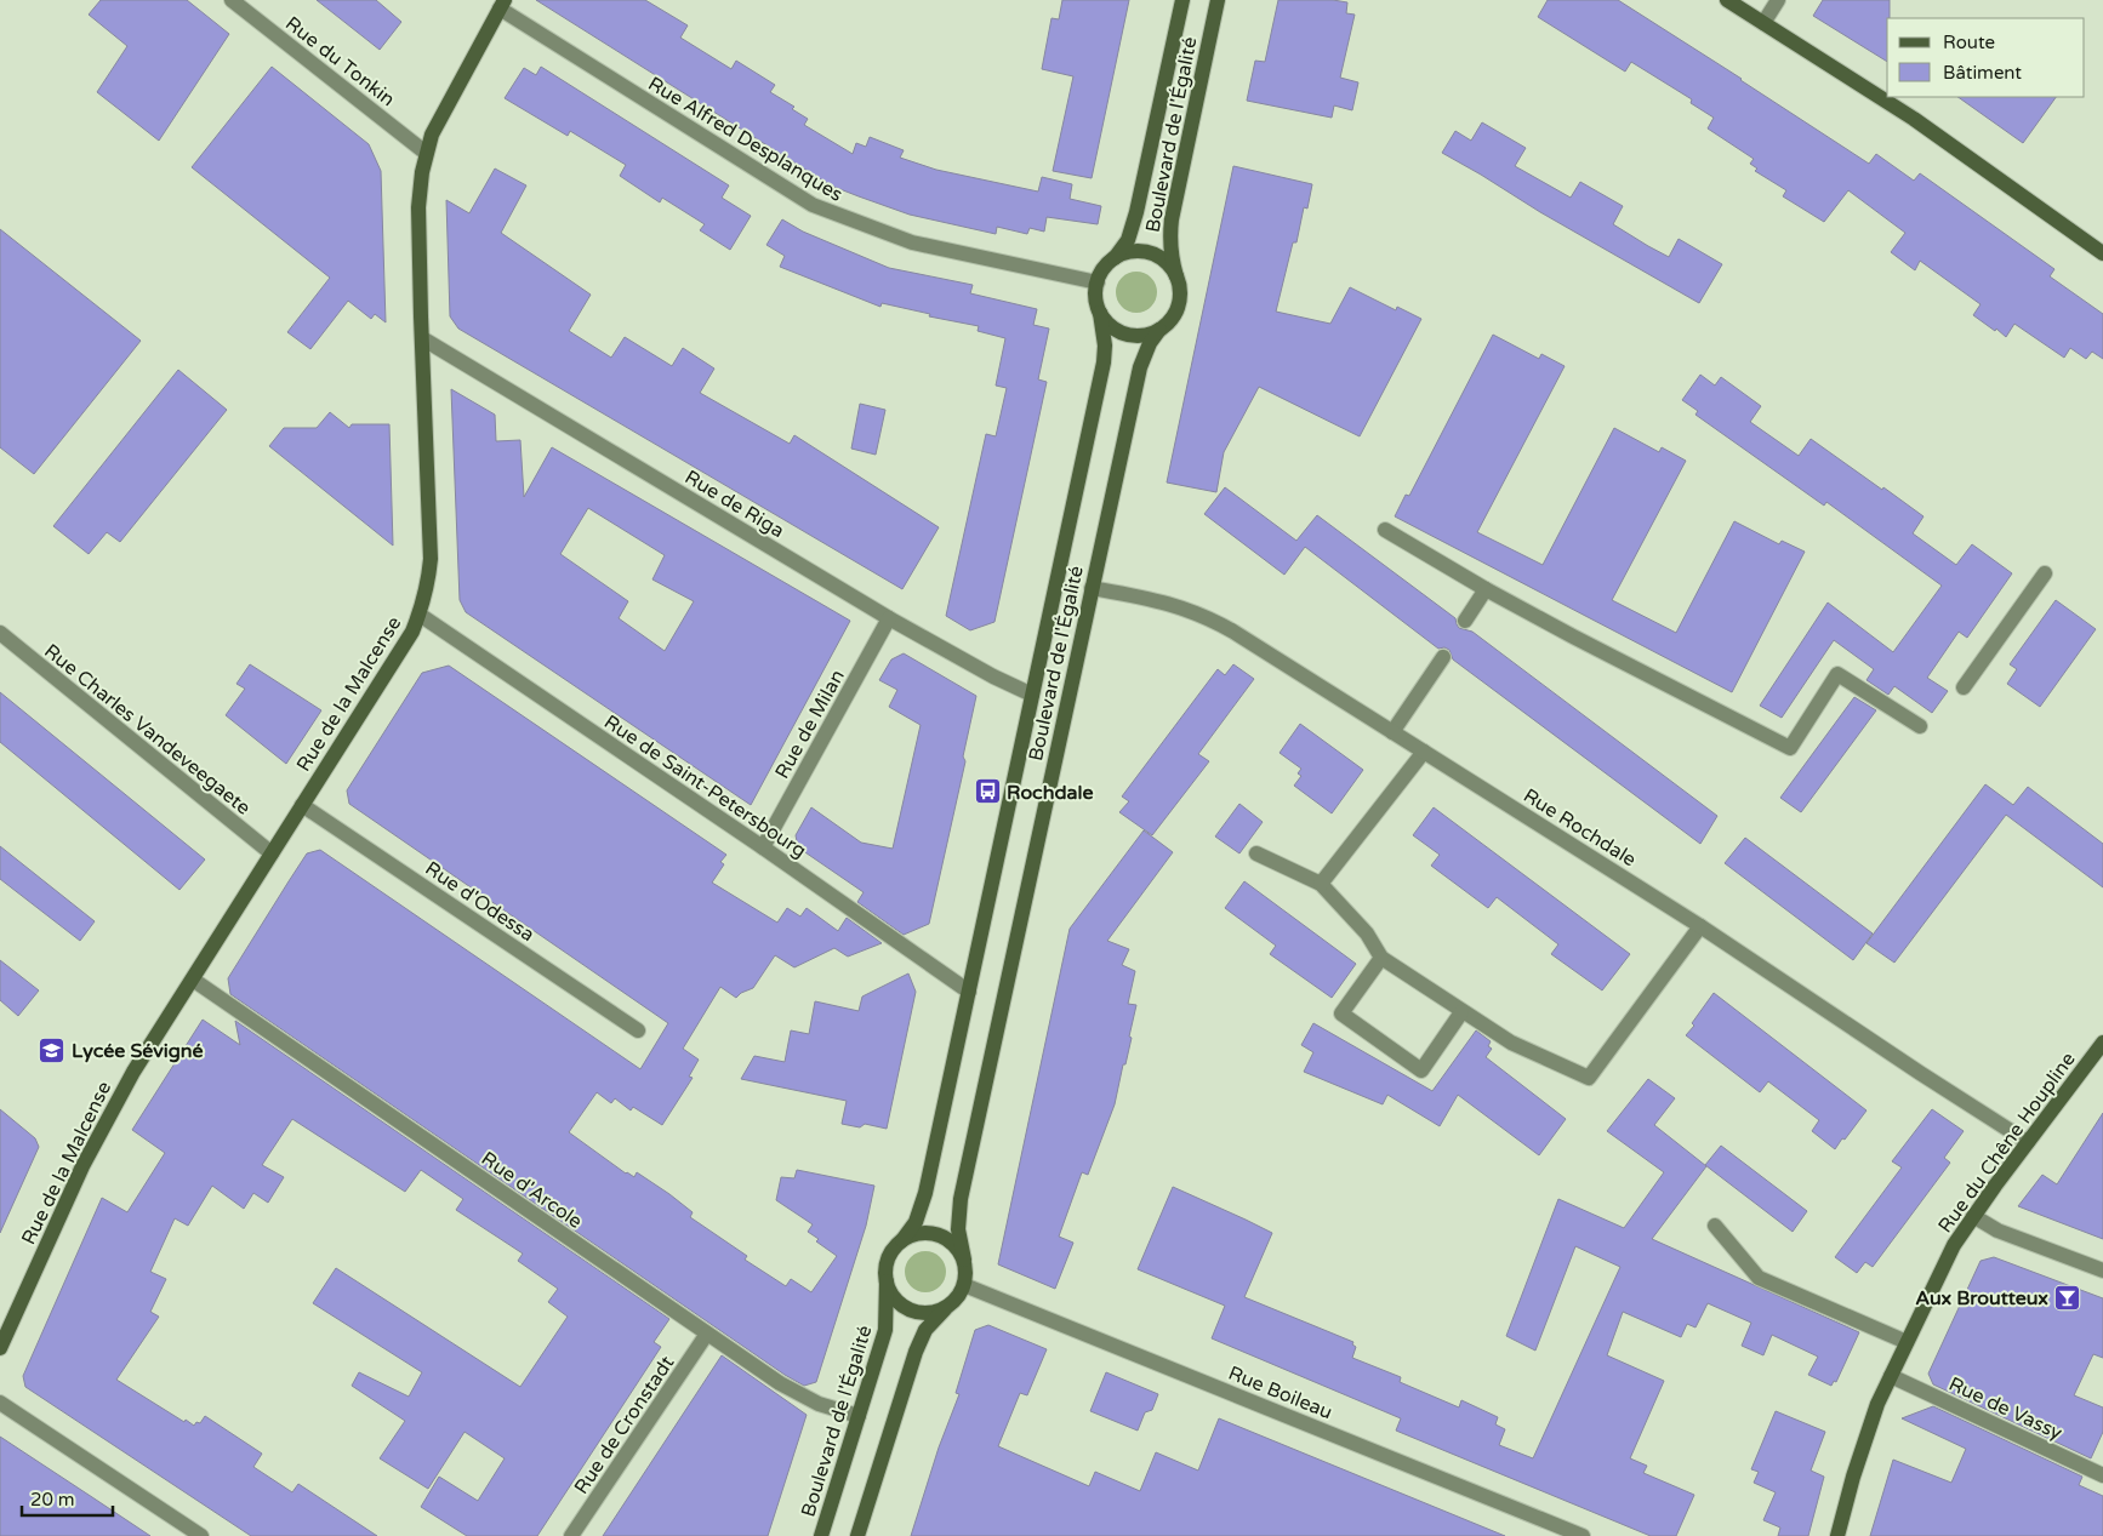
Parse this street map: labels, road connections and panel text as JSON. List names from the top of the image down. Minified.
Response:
{"streets":{"main road":["Boulevard de l'Égalité","Rue de la Malcense","Rue du Chêne Houpline"],"street":["Rue du Tonkin","Rue Alfred Desplanques","Rue de Riga","Rue de Milan","Rue Charles Vandeveegaete","Rue de Saint-Petersbourg","Rue Rochdale","Rue d'Odessa","Rue d'Arcole","Rue Boileau","Rue de Vassy","Rue de Cronstadt"]},"crossings":[["Rue du Tonkin","Rue de la Malcense"],["Boulevard de l'Égalité","Rue Alfred Desplanques"],["Boulevard de l'Égalité","Rue de Riga"],["Boulevard de l'Égalité","Rue de Saint-Petersbourg"],["Boulevard de l'Égalité","Rue Rochdale"],["Boulevard de l'Égalité","Rue d'Arcole"],["Boulevard de l'Égalité","Rue Boileau"],["Rue Alfred Desplanques","Rue de la Malcense"],["Rue de Riga","Rue de la Malcense"],["Rue de Riga","Rue de Milan"],["Rue de la Malcense","Rue Charles Vandeveegaete"],["Rue de la Malcense","Rue de Saint-Petersbourg"],["Rue de la Malcense","Rue d'Odessa"],["Rue de la Malcense","Rue d'Arcole"],["Rue de Milan","Rue de Saint-Petersbourg"],["Rue Rochdale","Rue du Chêne Houpline"],["Rue du Chêne Houpline","Rue de Vassy"],["Rue d'Arcole","Rue de Cronstadt"]],"places":{"bus stop":["Rochdale"],"school or university":["Lycée Sévigné"],"bar":["Aux Broutteux"]},"legend":["Route","Bâtiment"],"scale_bar":"20 m"}
